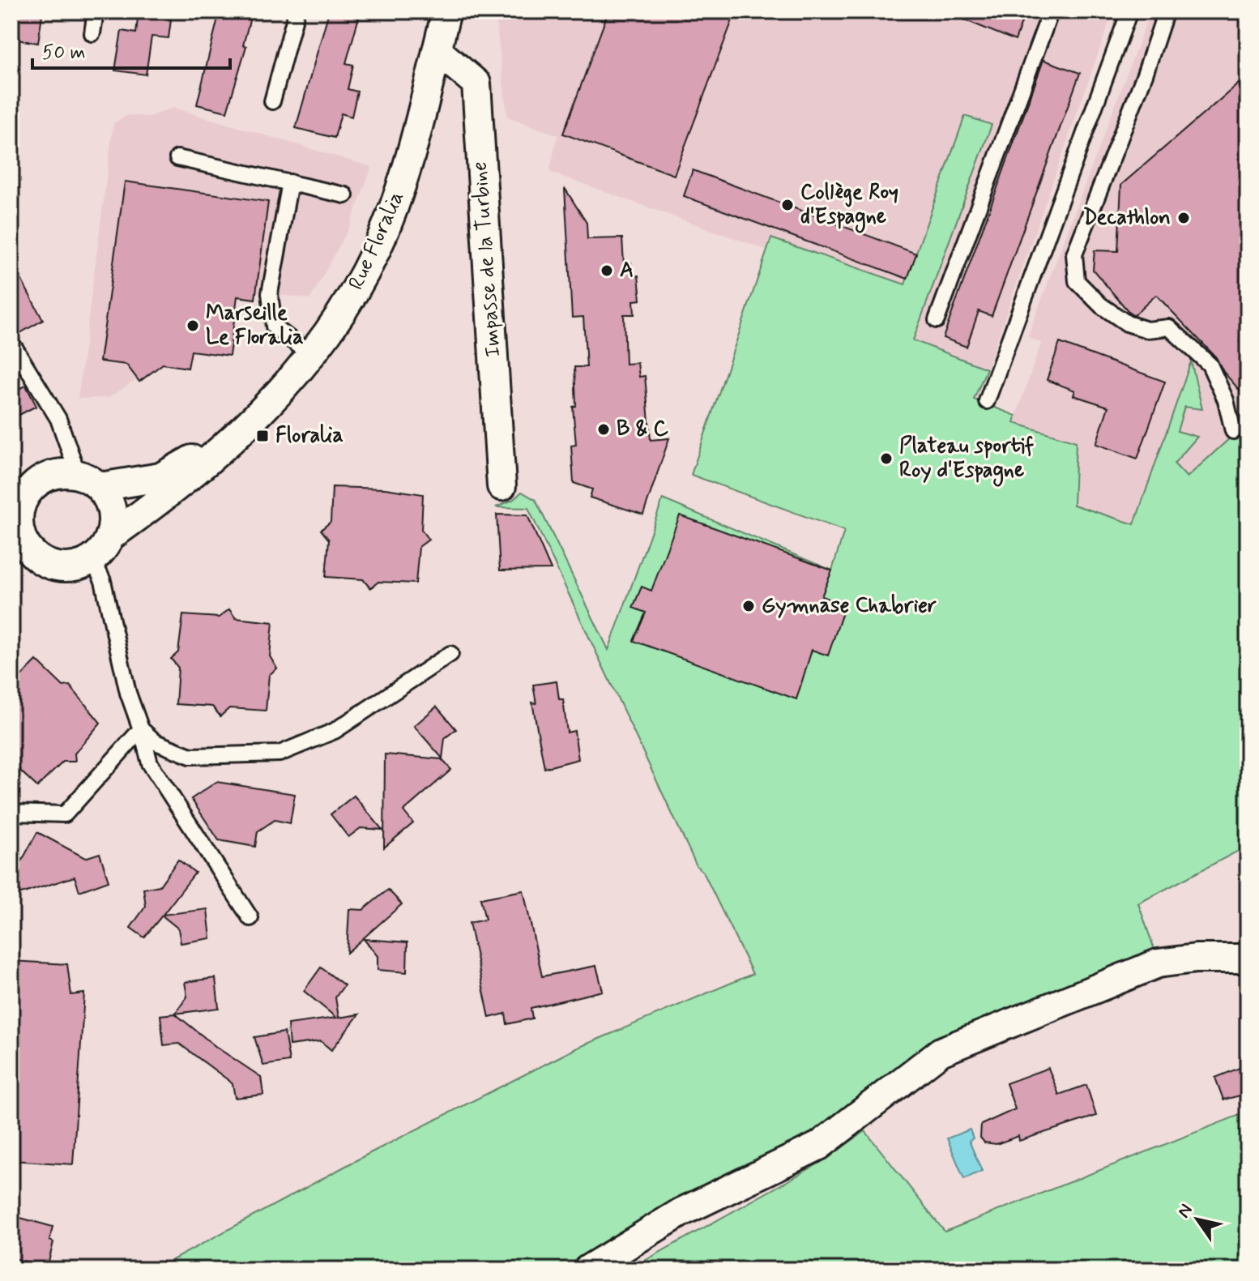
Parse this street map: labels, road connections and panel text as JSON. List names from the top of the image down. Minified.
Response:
{"streets":{"street":["Rue Floralia","Impasse de la Turbine"]},"crossings":[["Rue Floralia","Impasse de la Turbine"]],"places":{"other":["Collège Roy d'Espagne","Decathlon","A","Marseille Le Floralia","B & C","Plateau sportif Roy d'Espagne","Gymnase Chabrier"],"transit":["Floralia"]},"scale_bar":"50 m","north":"top left"}
